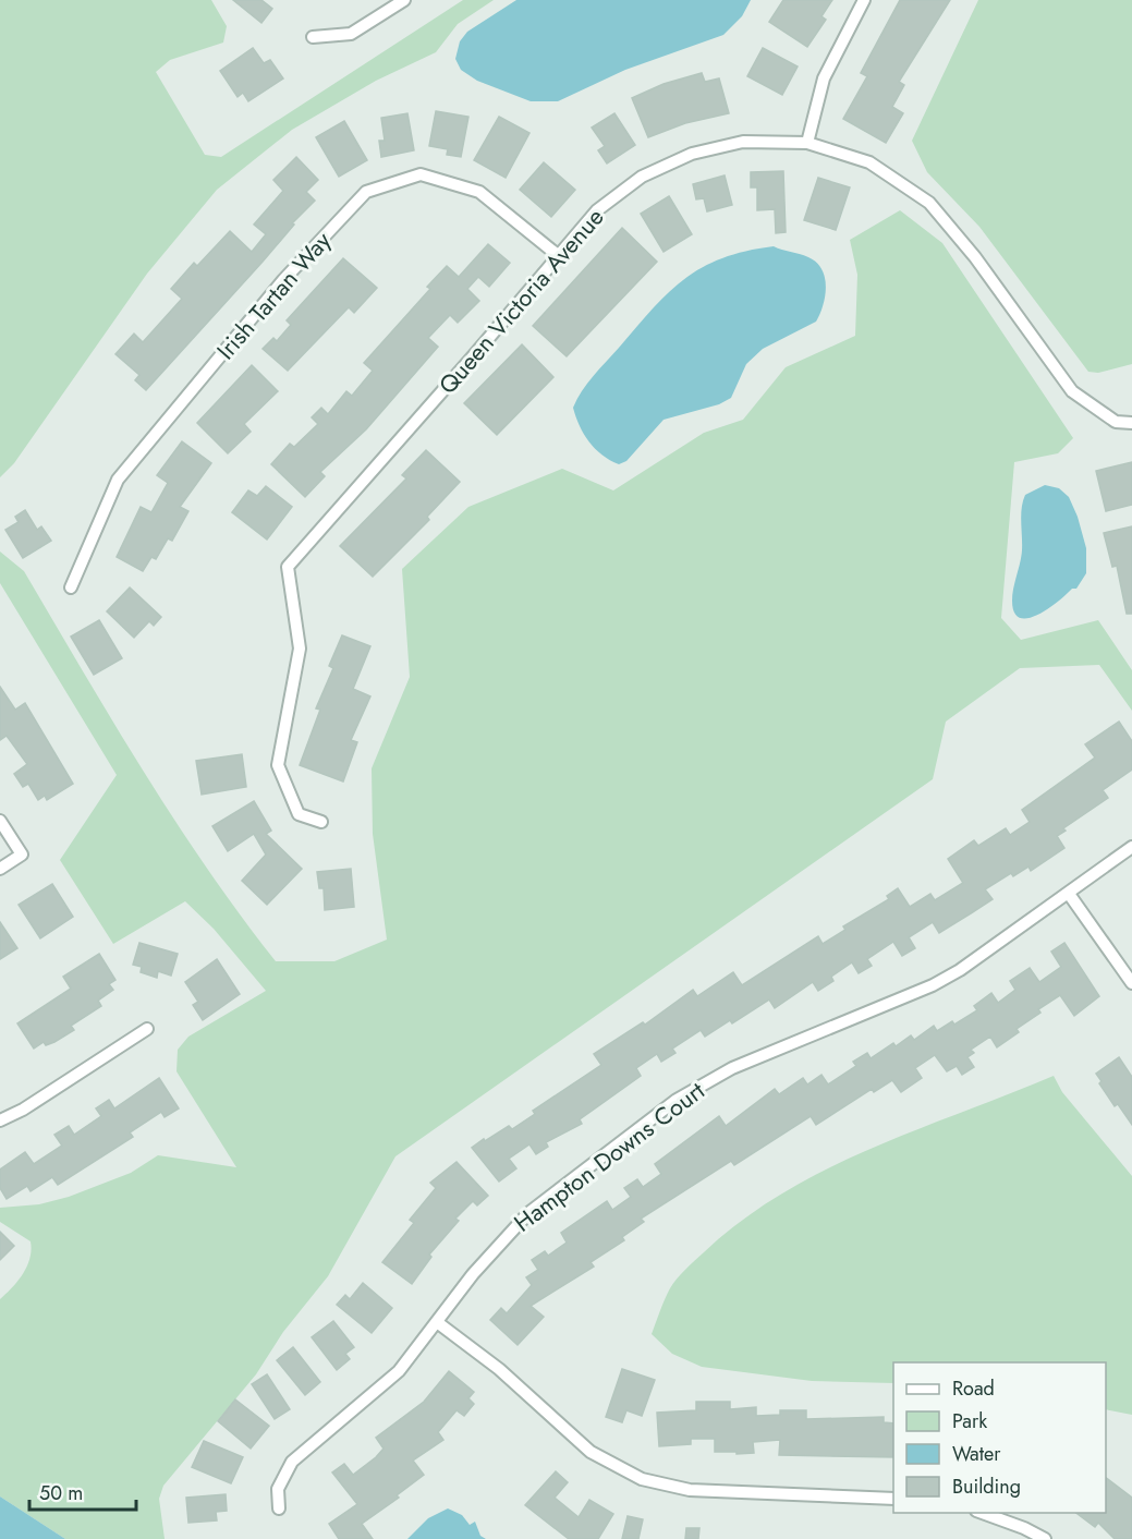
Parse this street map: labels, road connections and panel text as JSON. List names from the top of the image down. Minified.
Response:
{"streets":{"street":["Irish Tartan Way","Queen Victoria Avenue","Hampton Downs Court"]},"crossings":[["Irish Tartan Way","Queen Victoria Avenue"]],"legend":["Road","Park","Water","Building"],"scale_bar":"50 m"}
